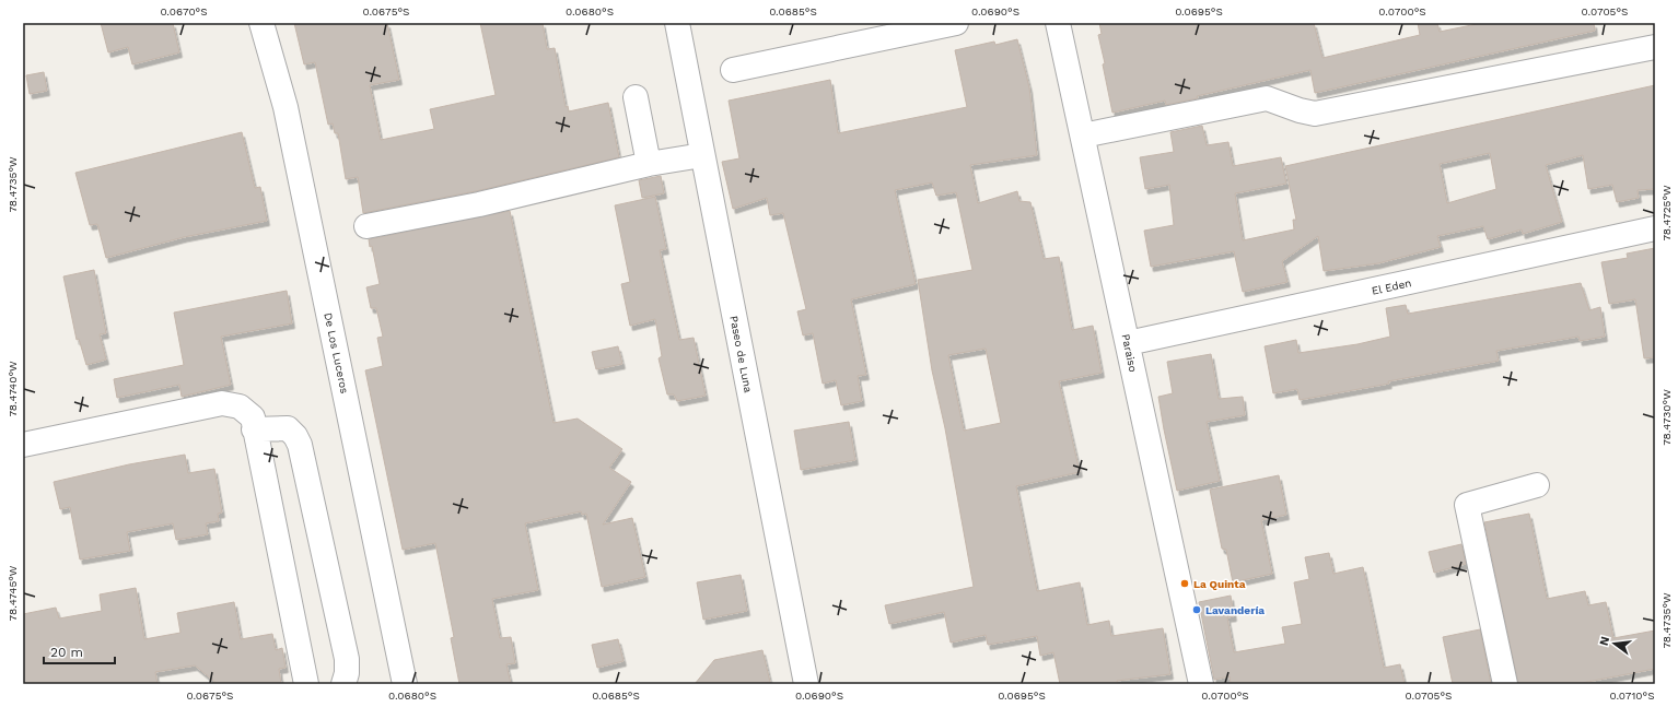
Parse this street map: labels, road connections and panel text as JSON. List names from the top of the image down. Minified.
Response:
{"streets":{"street":["El Eden","De Los Luceros","Paraiso","Paseo de Luna"]},"crossings":[["El Eden","Paraiso"]],"places":["La Quinta","Lavandería"],"scale_bar":"20 m","north":"left","coordinates":["0.0670°S","0.0675°S","0.0680°S","0.0685°S","0.0690°S","0.0695°S","0.0700°S","0.0705°S","78.4735°W","78.4725°W","78.4740°W","78.4730°W","78.4745°W","0.0710°S"]}
